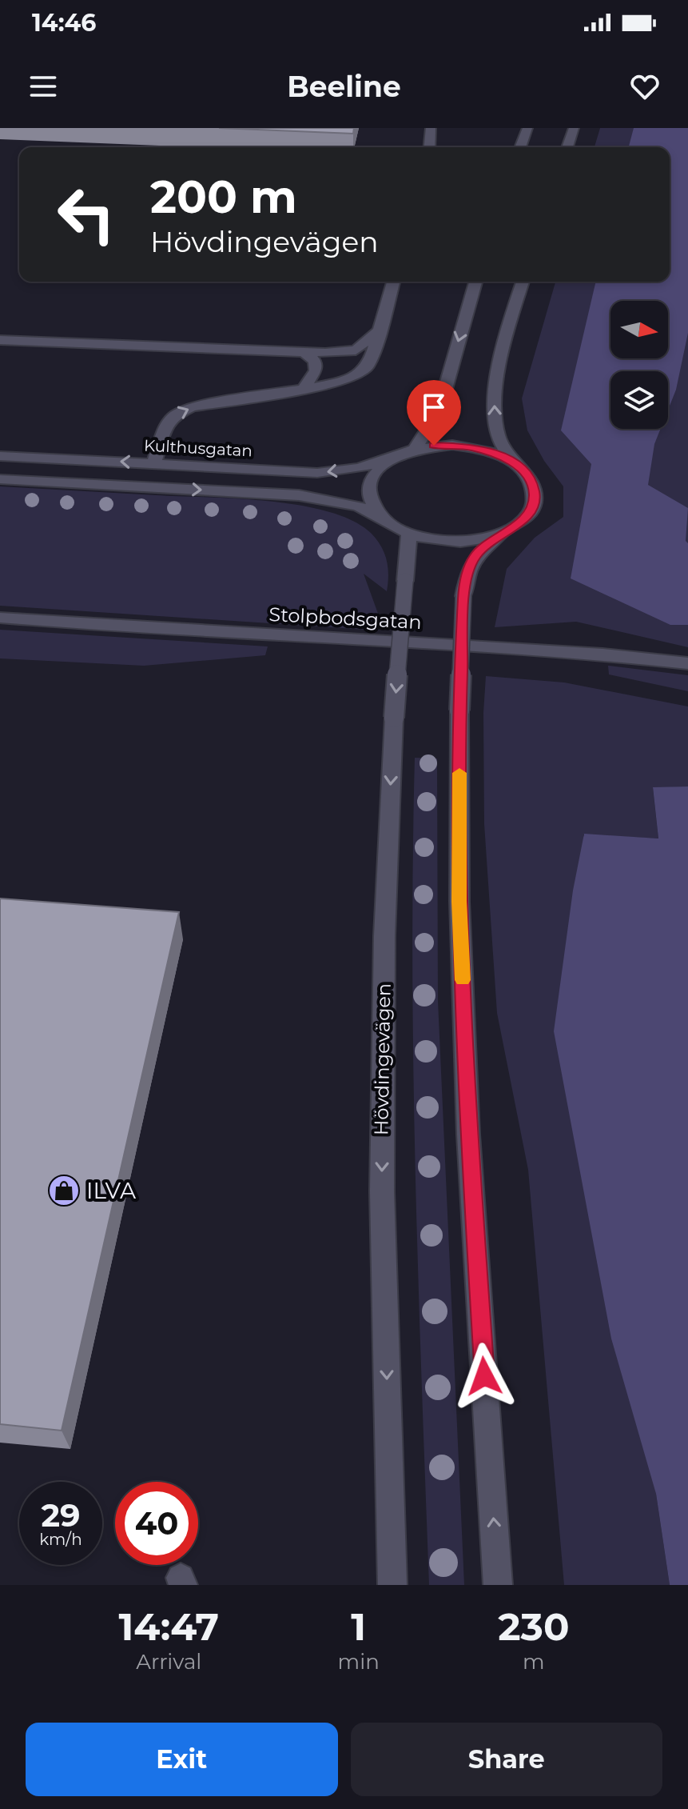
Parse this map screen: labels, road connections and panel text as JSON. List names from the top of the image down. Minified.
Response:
{"streets":{"street":["Kulthusgatan","Stolpbodsgatan","Hövdingevägen"]},"crossings":[["Kulthusgatan","Hövdingevägen"]],"places":{"shop":["ILVA"]},"north":"right","page":{"status":"14:46","header":"Beeline","turn":["200 m","Hövdingevägen"],"speed":"29 km/h","limit":"40","eta":["14:47","Arrival","1","min","230","m"],"buttons":["Exit","Share"]}}
